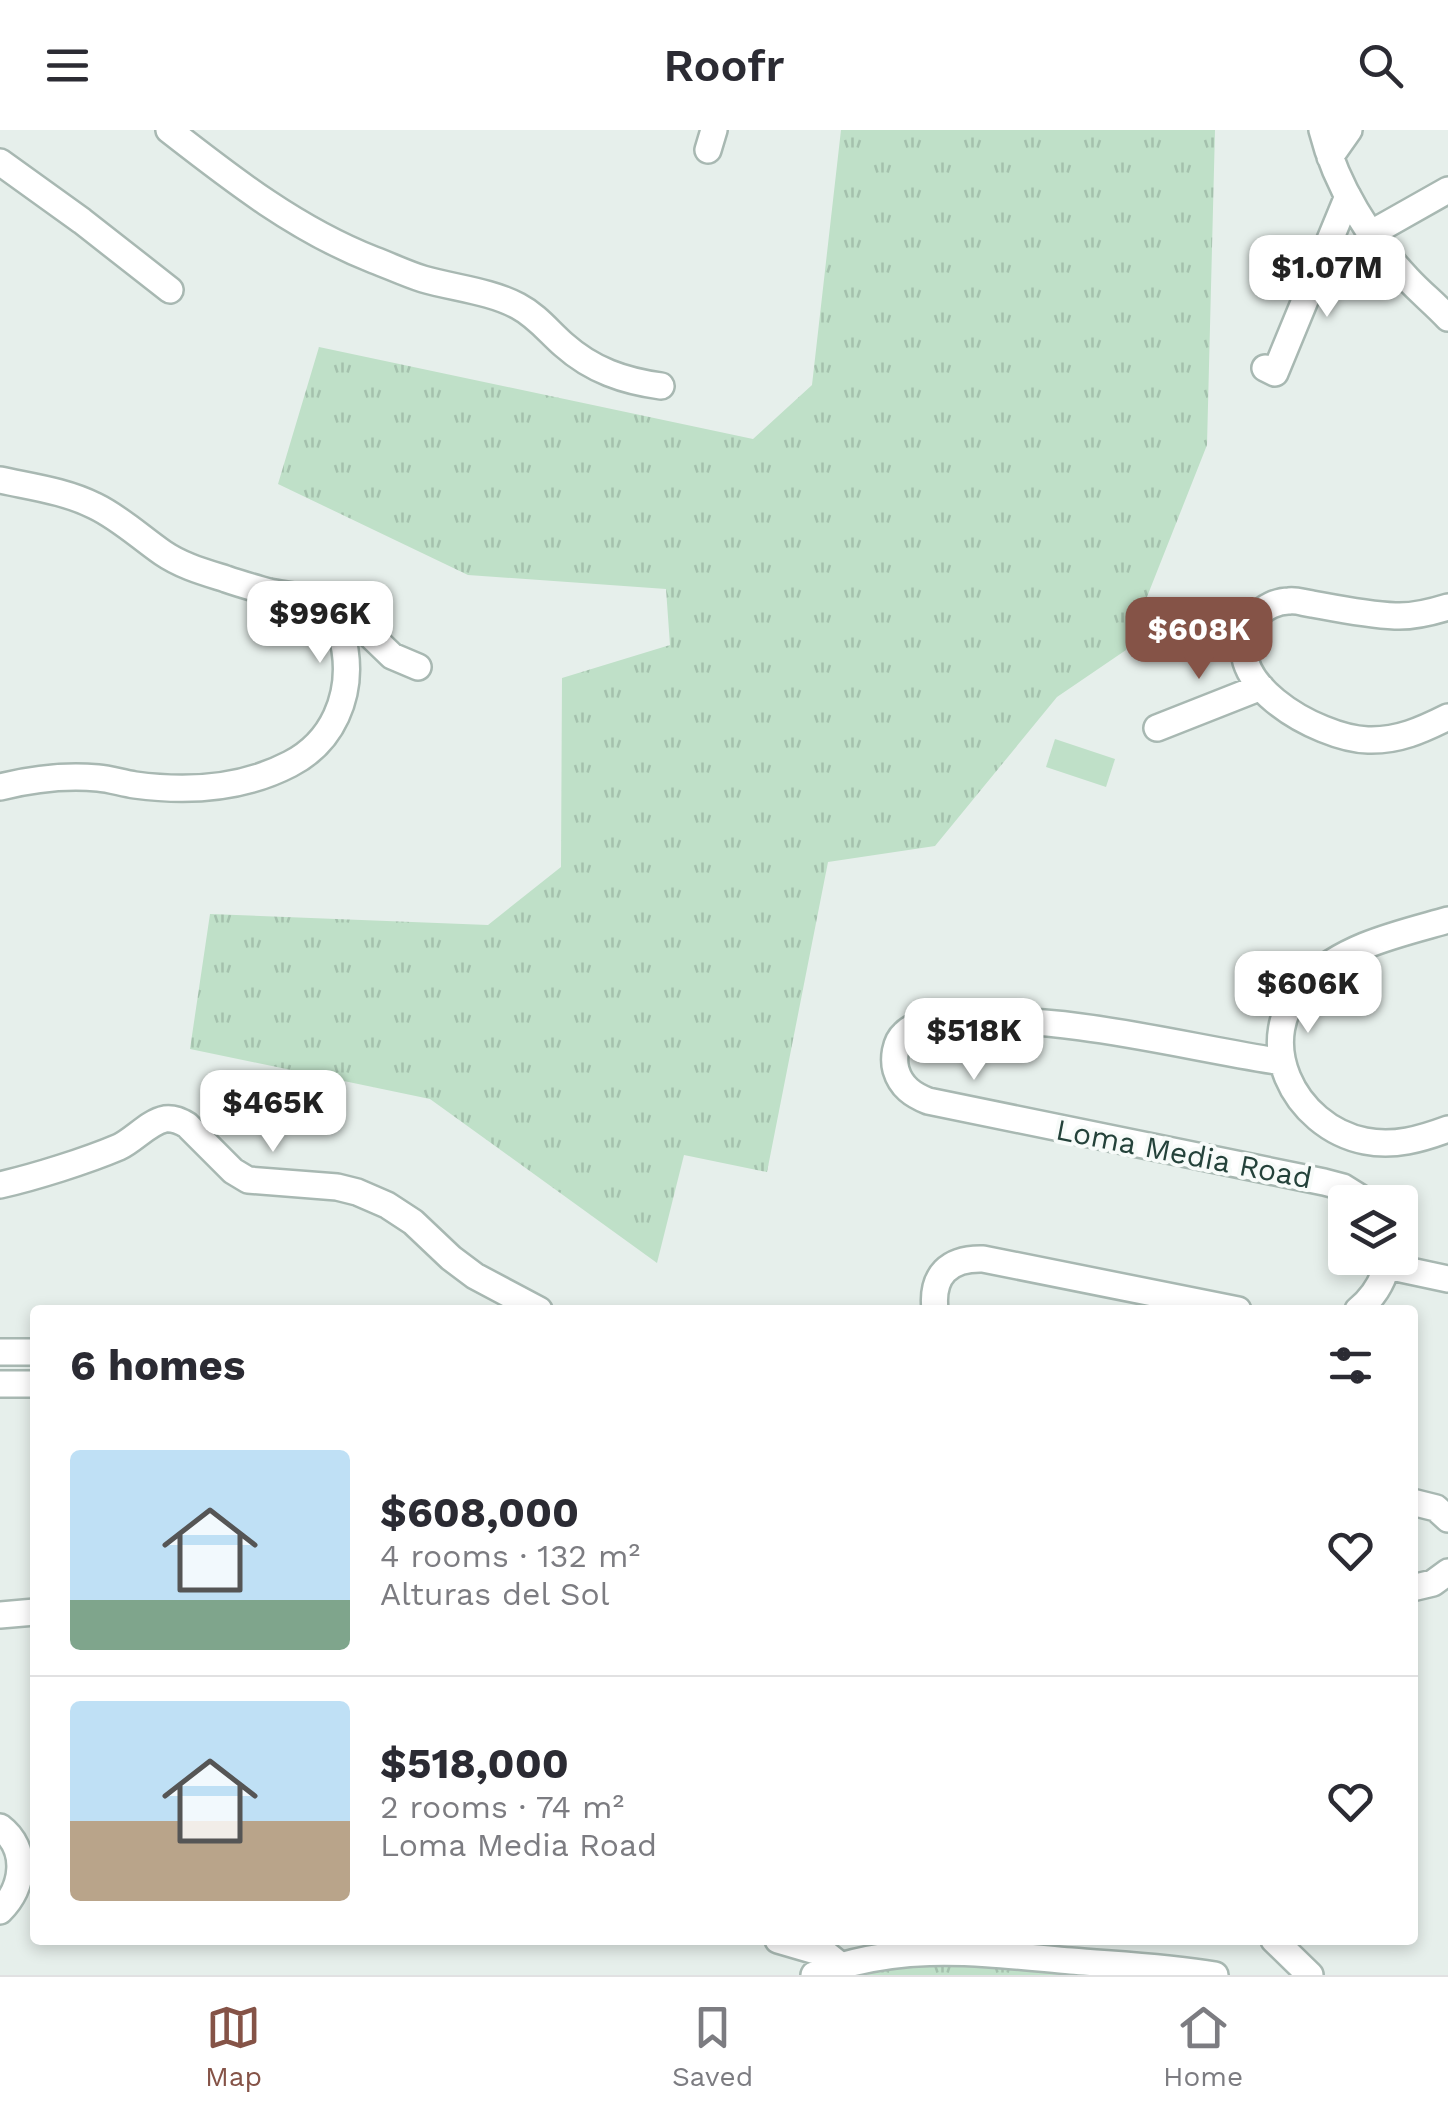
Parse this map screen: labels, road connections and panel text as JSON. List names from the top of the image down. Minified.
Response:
{"streets":{"street":["Loma Media Road"]},"page":{"header":"Roofr","price":["$1.07M","$996K","$608K","$606K","$518K","$465K"],"heading":"6 homes","list":[{"name":"$608,000","note":"4 rooms · 132 m² · Alturas del Sol"},{"name":"$518,000","note":"2 rooms · 74 m² · Loma Media Road"}],"tabs":["Map","Saved","Home"]}}
